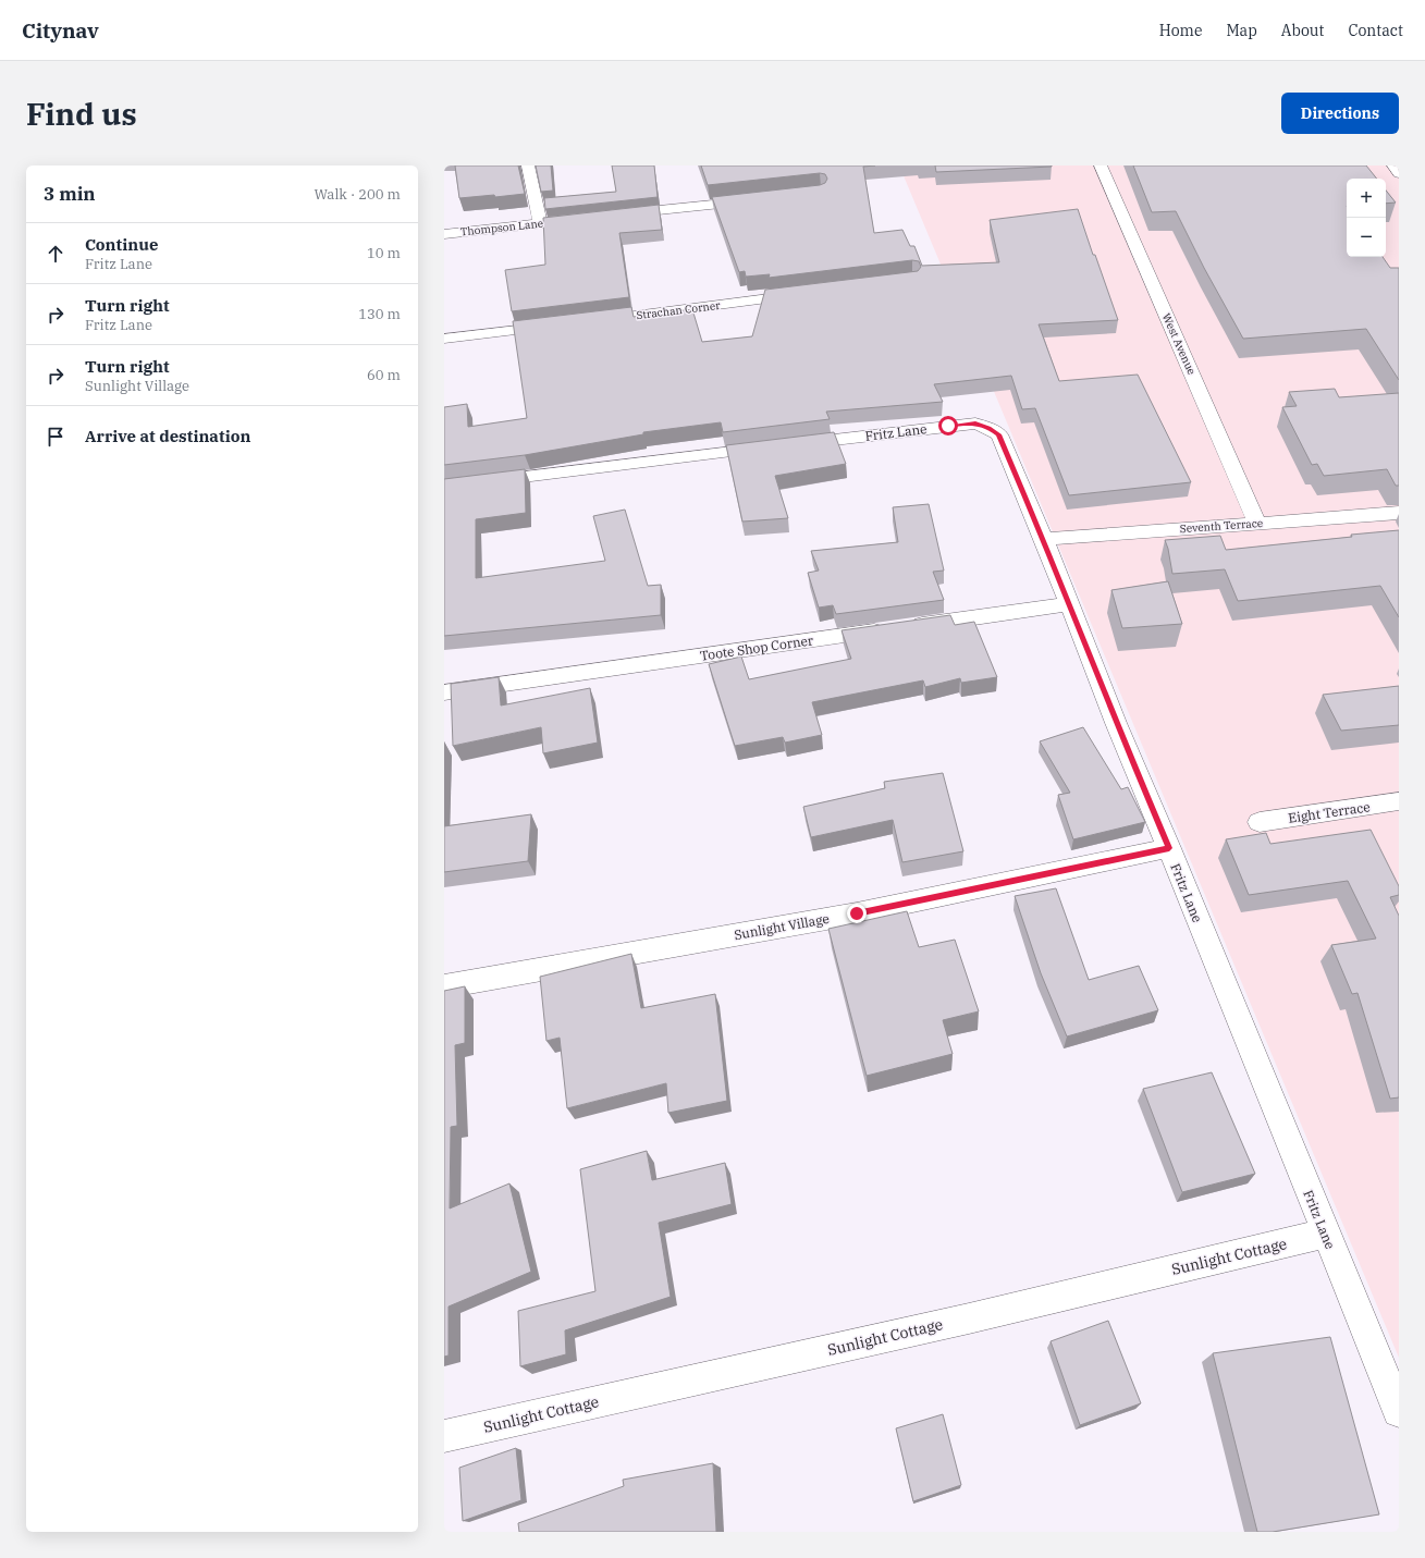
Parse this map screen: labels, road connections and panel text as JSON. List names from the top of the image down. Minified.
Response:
{"streets":{"street":["Thompson Lane","Strachan Corner","West Avenue","Fritz Lane","Seventh Terrace","Toote Shop Corner","Eight Terrace","Sunlight Village","Sunlight Cottage"]},"crossings":[["West Avenue","Seventh Terrace"],["Fritz Lane","Seventh Terrace"],["Fritz Lane","Toote Shop Corner"],["Fritz Lane","Sunlight Village"],["Fritz Lane","Sunlight Cottage"]],"page":{"header":"Citynav","nav":["Home","Map","About","Contact"],"buttons":"Directions","title":"Find us","heading":["3 min","Walk · 200 m"],"map_buttons":["+","−"],"list":[["Continue","Fritz Lane","10 m"],["Turn right","Fritz Lane","130 m"],["Turn right","Sunlight Village","60 m"],"Arrive at destination"]}}
